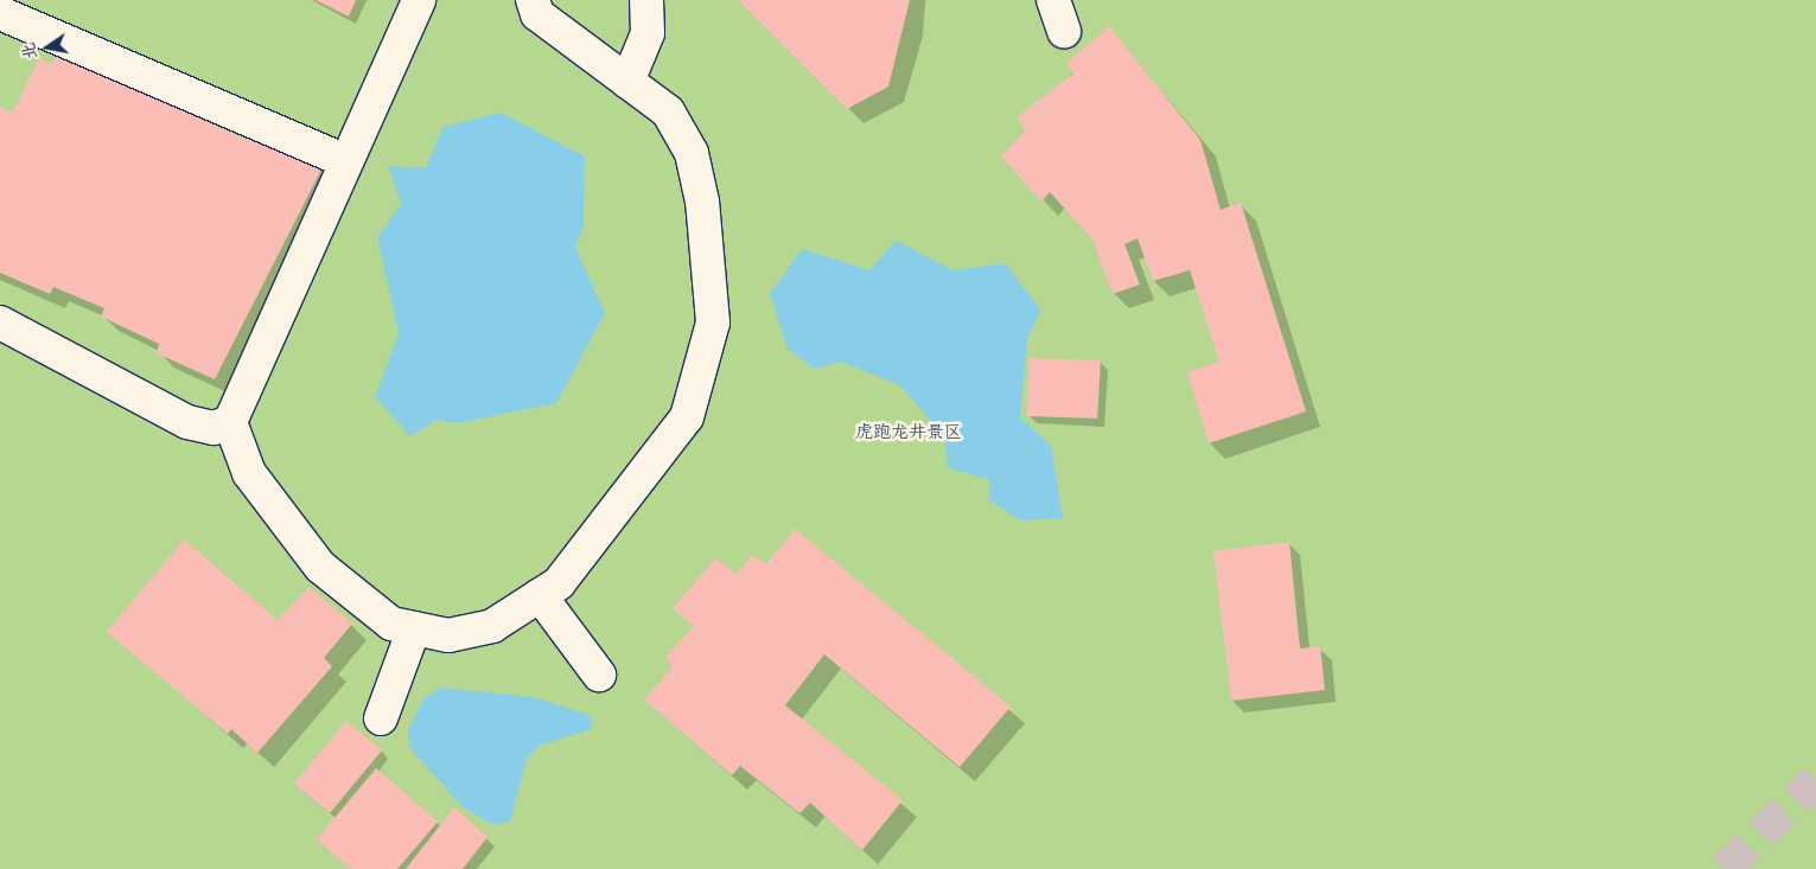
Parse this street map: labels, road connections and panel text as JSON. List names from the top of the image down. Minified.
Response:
{"parks":["虎跑龙井景区"],"north":"left"}
